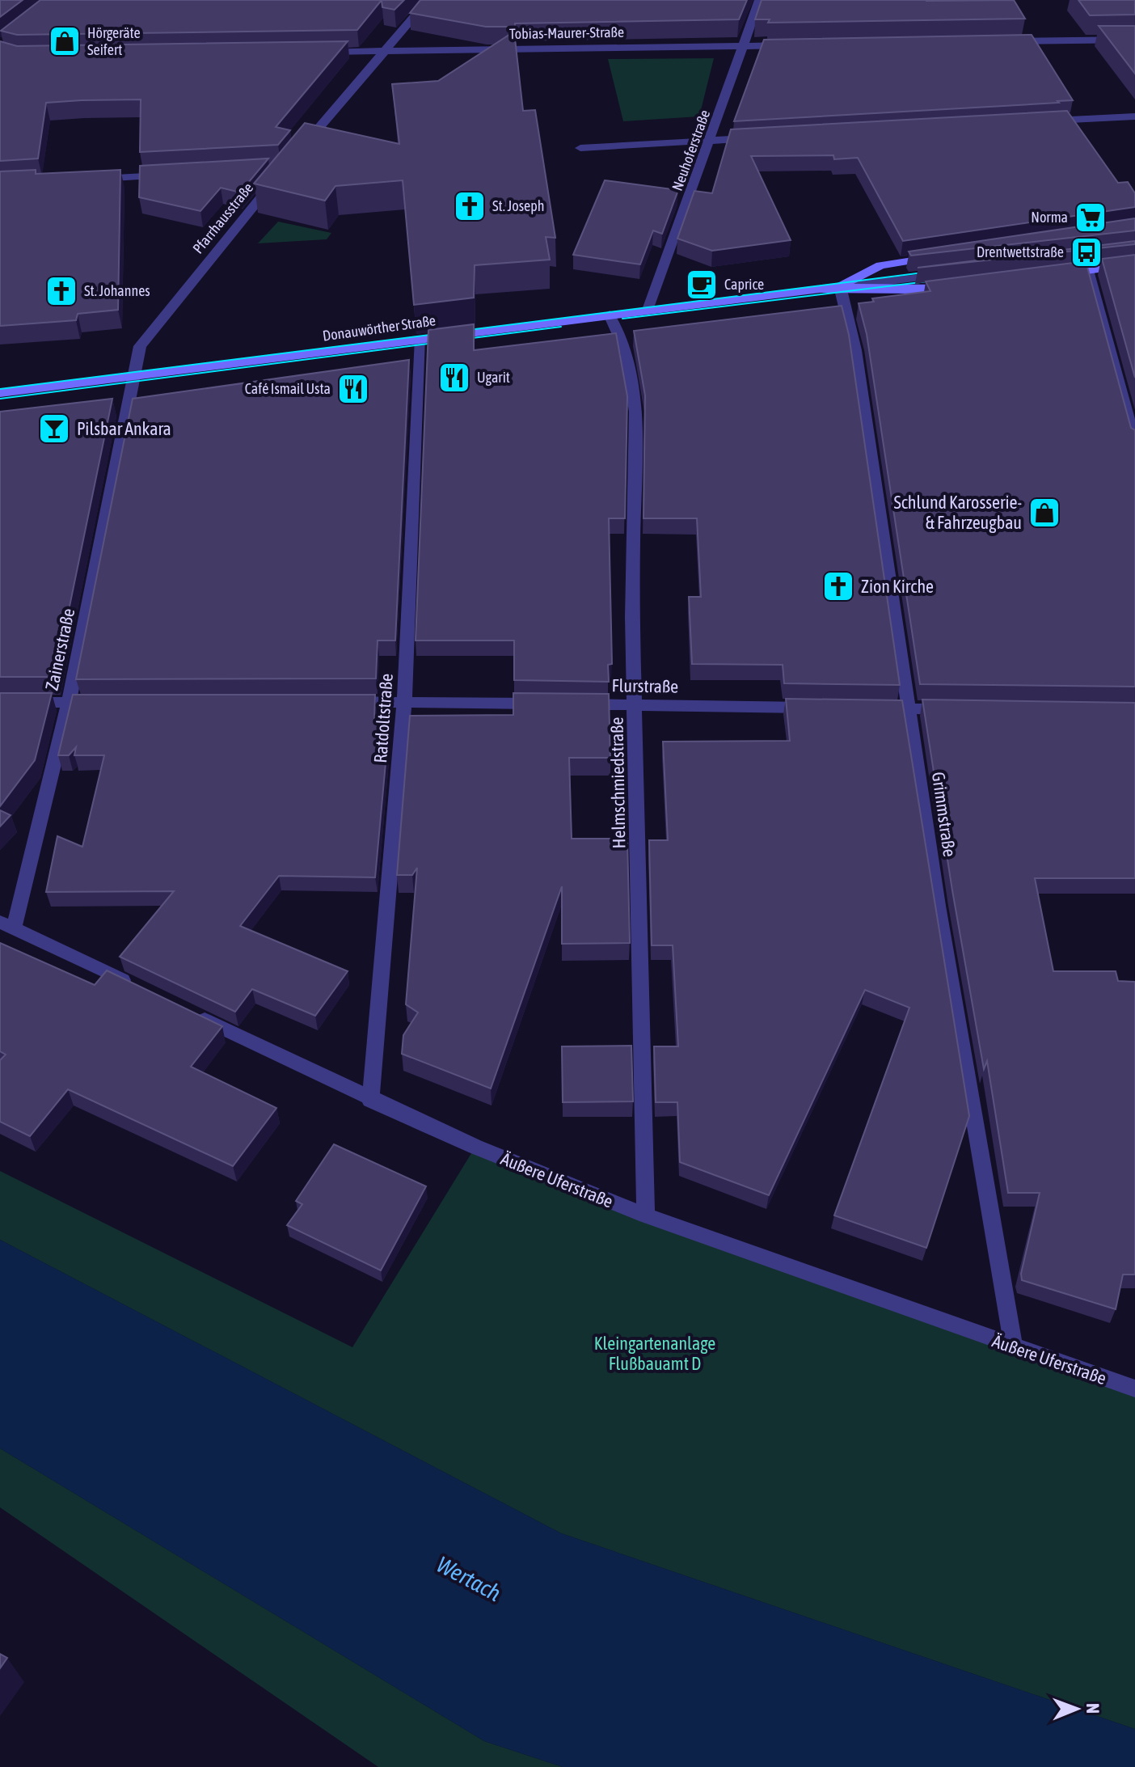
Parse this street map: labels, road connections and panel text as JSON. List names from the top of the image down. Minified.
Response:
{"streets":{"main road":["Donauwörther Straße"],"street":["Tobias-Maurer-Straße","Neuhoferstraße","Pfarrhausstraße","Zainerstraße","Flurstraße","Ratdoltstraße","Helmschmiedstraße","Grimmstraße","Äußere Uferstraße"]},"crossings":[["Tobias-Maurer-Straße","Neuhoferstraße"],["Neuhoferstraße","Donauwörther Straße"],["Pfarrhausstraße","Donauwörther Straße"],["Pfarrhausstraße","Zainerstraße"],["Donauwörther Straße","Zainerstraße"],["Donauwörther Straße","Ratdoltstraße"],["Donauwörther Straße","Helmschmiedstraße"],["Donauwörther Straße","Grimmstraße"],["Flurstraße","Helmschmiedstraße"],["Ratdoltstraße","Äußere Uferstraße"],["Helmschmiedstraße","Äußere Uferstraße"],["Grimmstraße","Äußere Uferstraße"]],"water":["Wertach"],"parks":["Kleingartenanlage Flußbauamt D"],"places":{"shop":["Hörgeräte Seifert","Schlund Karosserie- & Fahrzeugbau"],"church":["St. Joseph","St. Johannes","Zion Kirche"],"supermarket":["Norma"],"bus stop":["Drentwettstraße"],"cafe":["Caprice"],"restaurant":["Ugarit","Café Ismail Usta"],"bar":["Pilsbar Ankara"]},"north":"right"}
